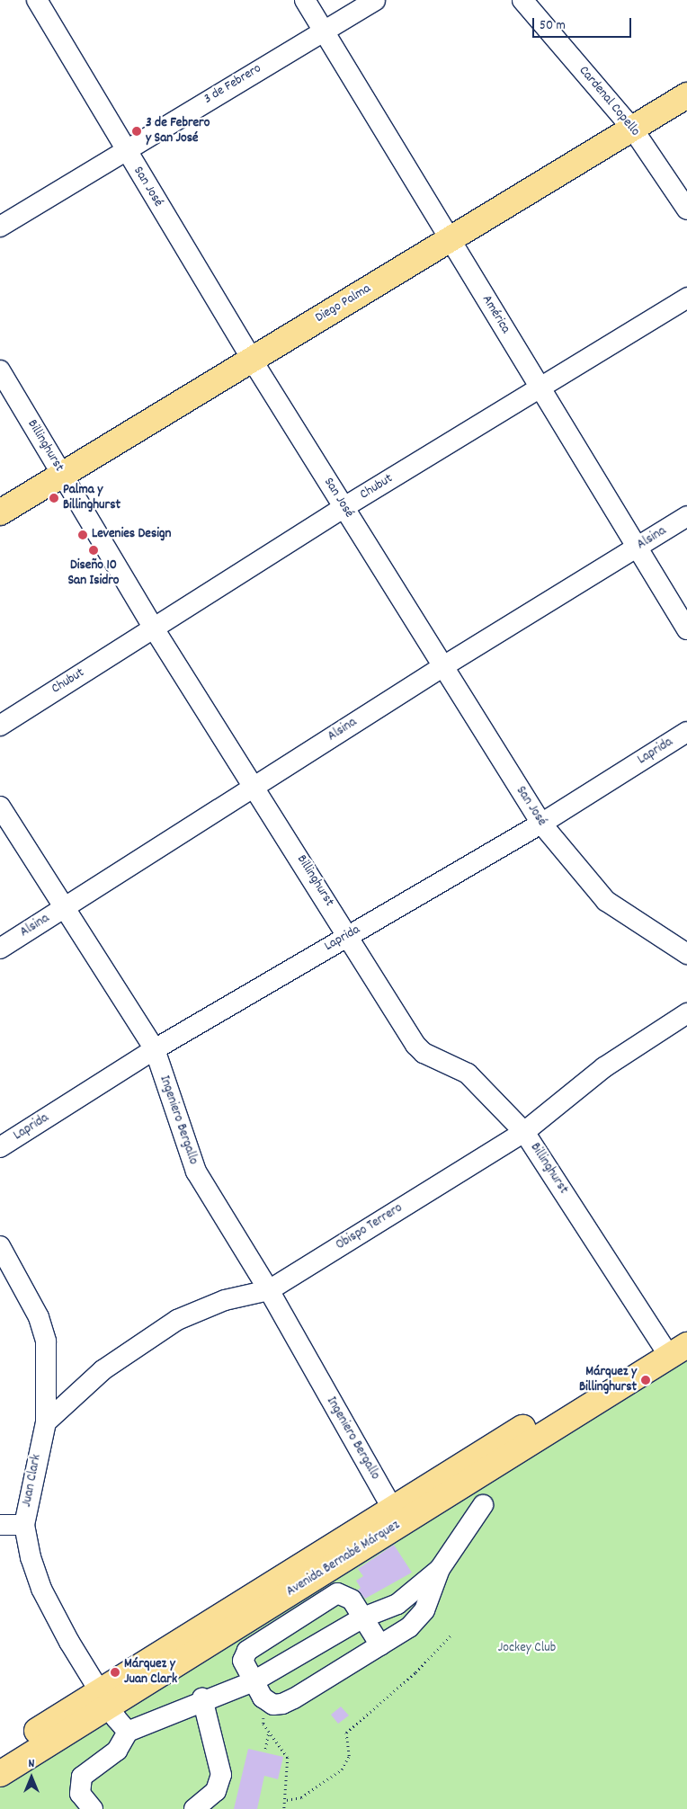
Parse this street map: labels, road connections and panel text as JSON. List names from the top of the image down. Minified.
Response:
{"streets":{"main road":["Diego Palma","Avenida Bernabé Márquez"],"street":["3 de Febrero","Cardenal Copello","San José","América","Billinghurst","Chubut","Alsina","Laprida","Ingeniero Bergallo","Obispo Terrero","Juan Clark"]},"crossings":[["3 de Febrero","San José"],["3 de Febrero","América"],["Cardenal Copello","Diego Palma"],["San José","Diego Palma"],["San José","Chubut"],["San José","Alsina"],["San José","Laprida"],["Diego Palma","América"],["Diego Palma","Billinghurst"],["América","Chubut"],["América","Alsina"],["Billinghurst","Chubut"],["Billinghurst","Alsina"],["Billinghurst","Laprida"],["Billinghurst","Obispo Terrero"],["Billinghurst","Avenida Bernabé Márquez"],["Alsina","Ingeniero Bergallo"],["Laprida","Ingeniero Bergallo"],["Ingeniero Bergallo","Obispo Terrero"],["Ingeniero Bergallo","Avenida Bernabé Márquez"],["Obispo Terrero","Juan Clark"],["Juan Clark","Avenida Bernabé Márquez"]],"parks":["Jockey Club"],"places":["3 de Febrero y San José","Palma y Billinghurst","Levenies Design","Diseño 10 San Isidro","Márquez y Billinghurst","Márquez y Juan Clark"],"scale_bar":"50 m","north":"top"}
